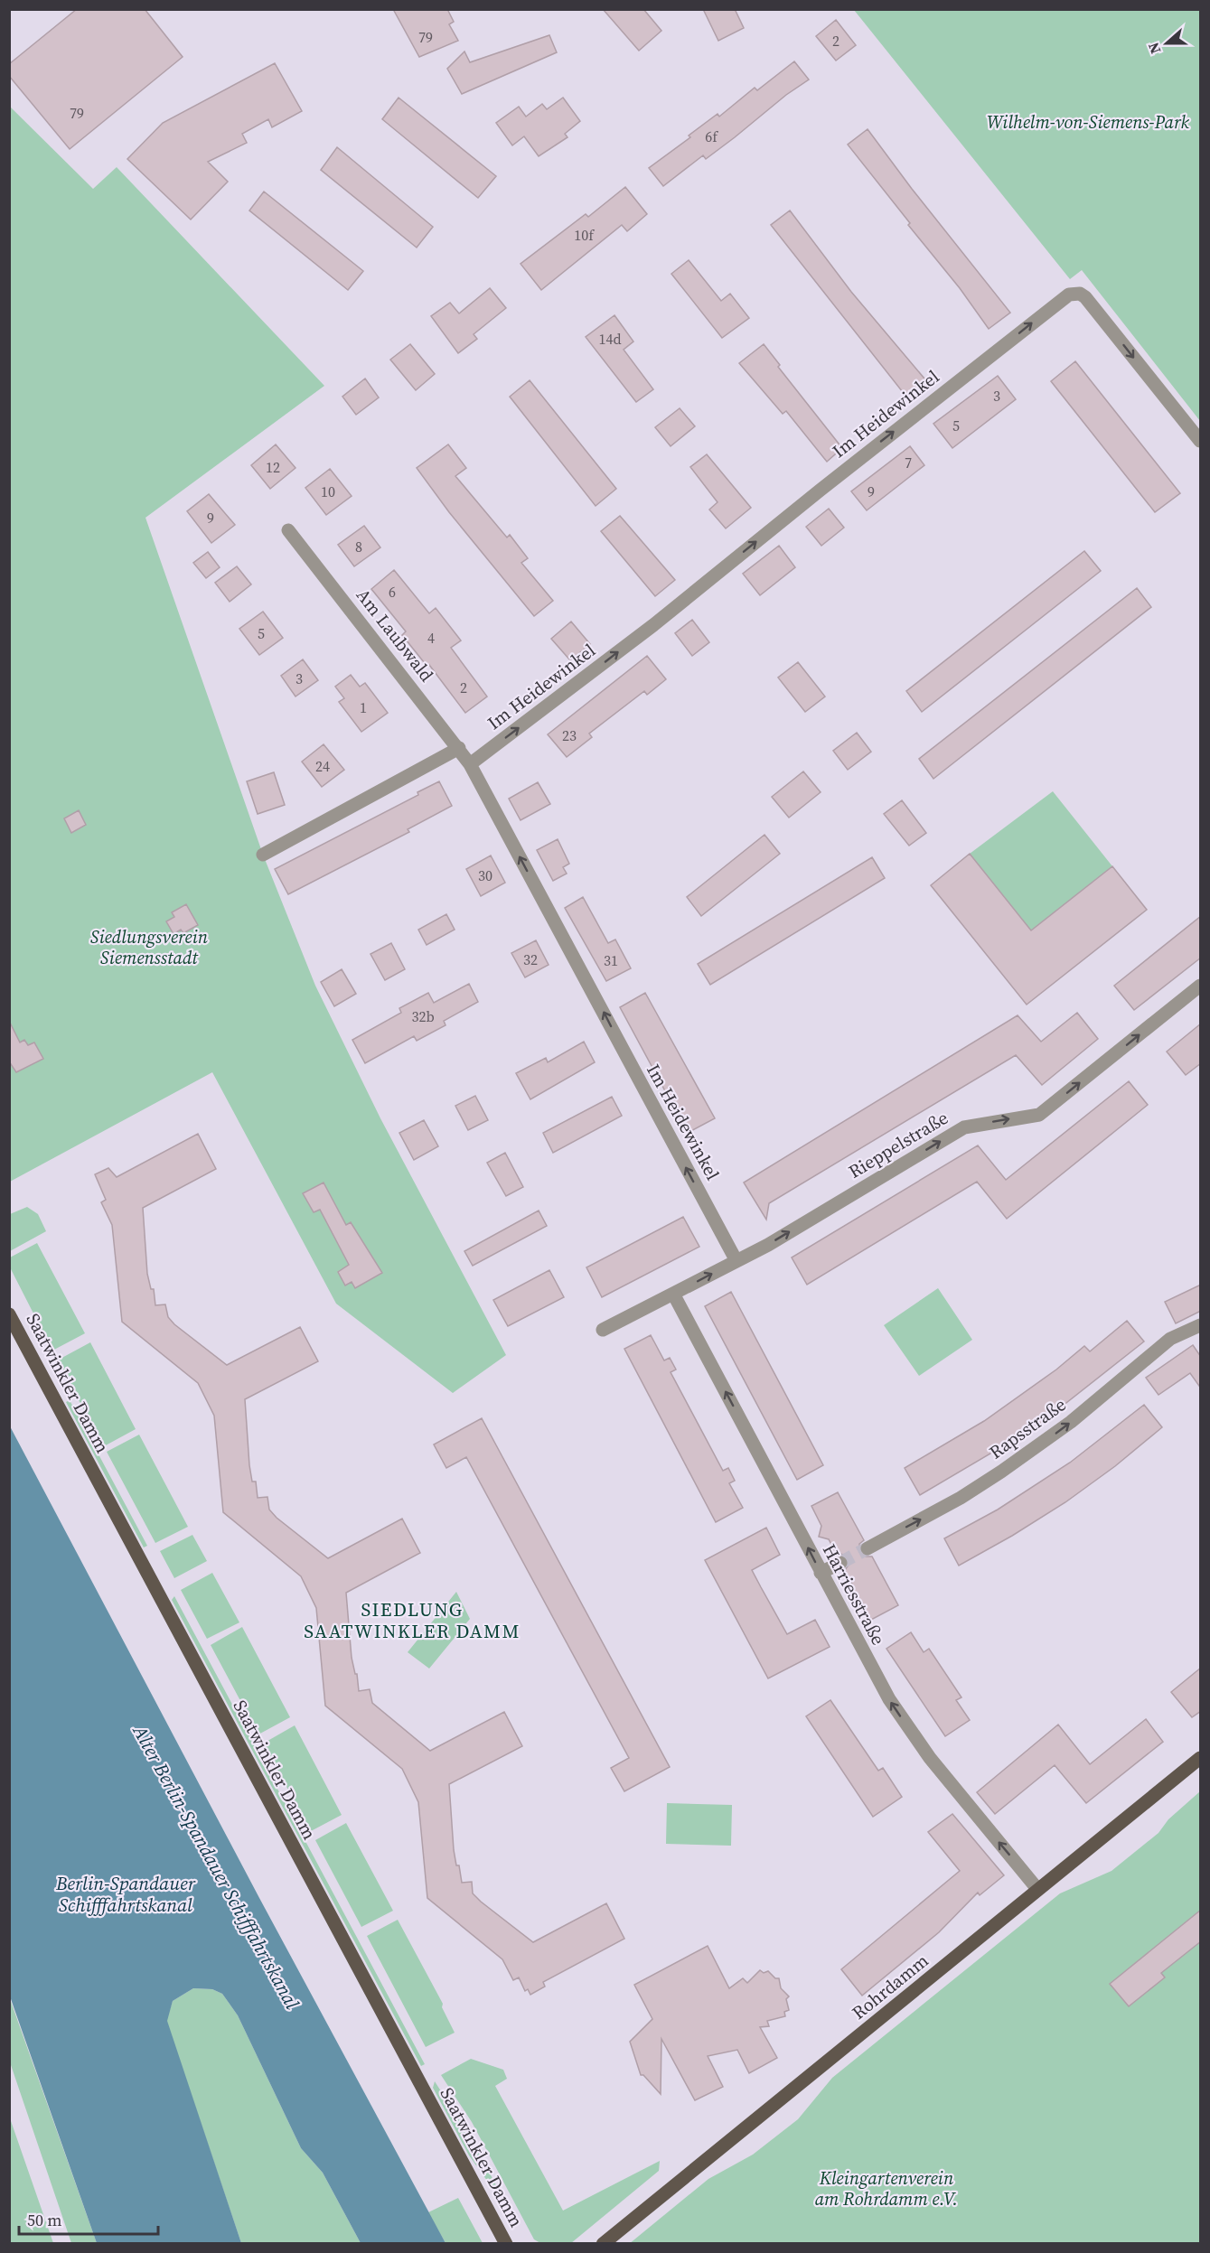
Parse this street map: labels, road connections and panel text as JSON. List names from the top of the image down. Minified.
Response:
{"streets":{"main road":["Saatwinkler Damm","Rohrdamm"],"street":["Im Heidewinkel","Am Laubwald","Rieppelstraße","Rapsstraße","Harriesstraße"]},"crossings":[["Im Heidewinkel","Am Laubwald"],["Im Heidewinkel","Rieppelstraße"],["Rieppelstraße","Harriesstraße"],["Harriesstraße","Rohrdamm"]],"one_way":["Rieppelstraße","Rapsstraße","Harriesstraße"],"districts":["SIEDLUNG SAATWINKLER DAMM"],"water":["Alter Berlin-Spandauer Schifffahrtskanal","Berlin-Spandauer Schifffahrtskanal"],"parks":["Wilhelm-von-Siemens-Park","Siedlungsverein Siemensstadt","Kleingartenverein am Rohrdamm e.V."],"house_numbers":["79","2","79","6f","10f","14d","3","5","7","12","10","9","9","8","6","5","4","3","2","1","23","24","30","32","31","32b"],"scale_bar":"50 m","north":"left"}
